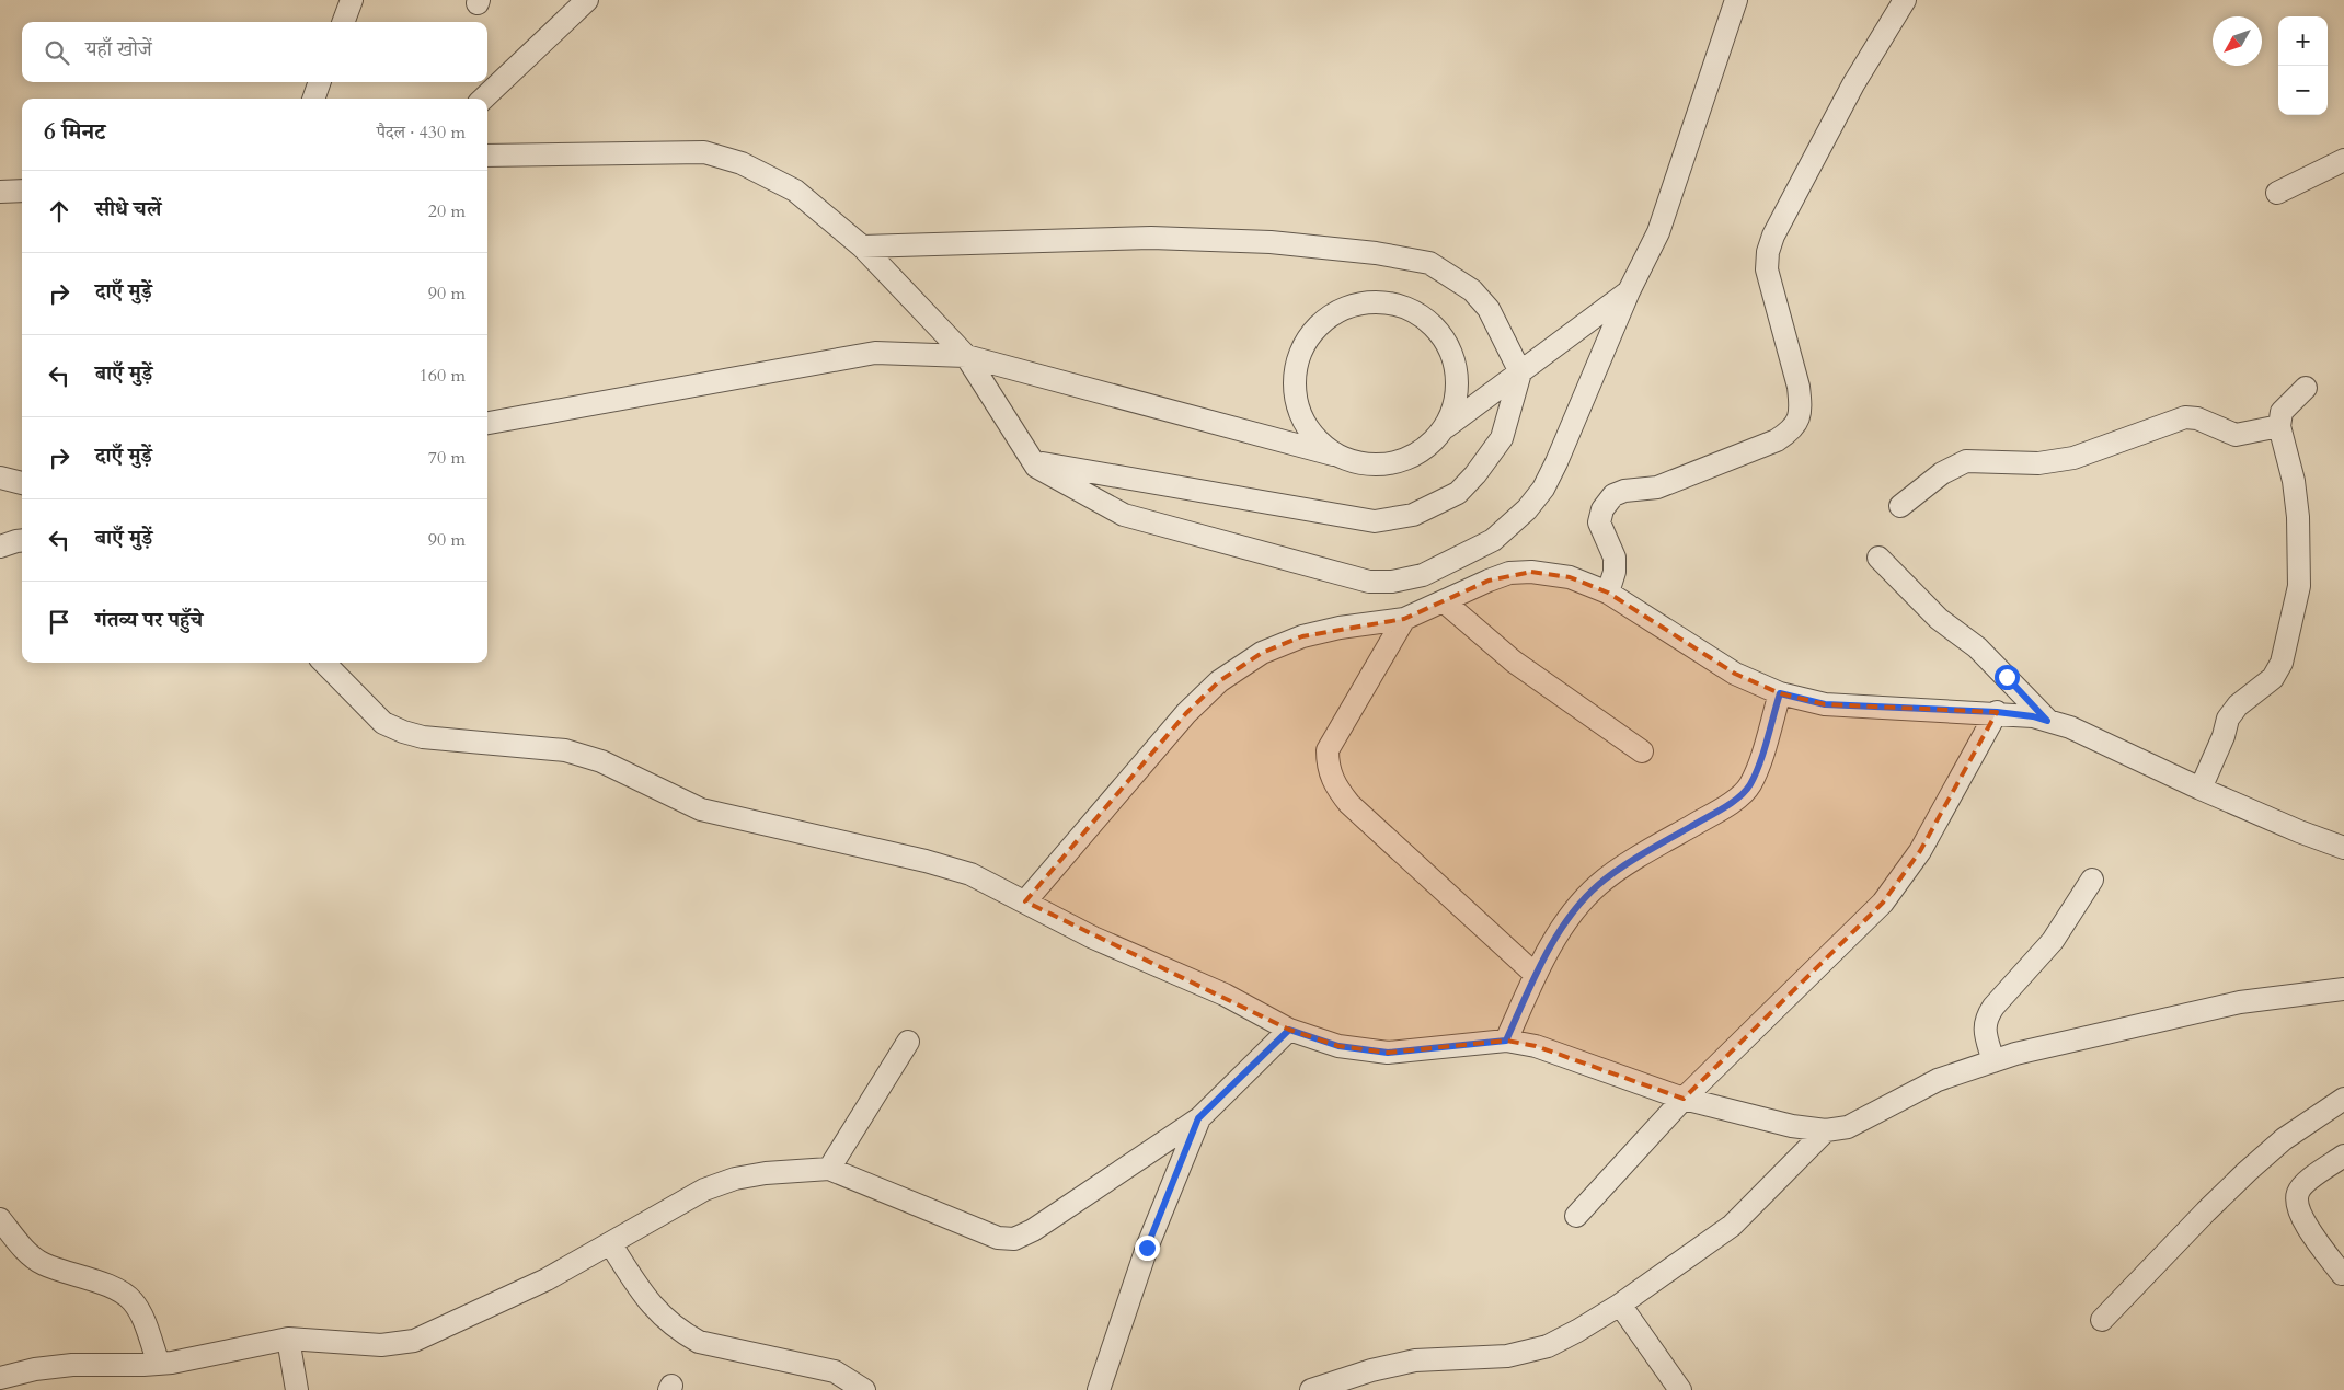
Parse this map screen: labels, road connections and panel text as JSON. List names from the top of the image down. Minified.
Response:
{"north":"bottom left","page":{"map_buttons":["+","−"],"search":"यहाँ खोजें","heading":["6 मिनट","पैदल · 430 m"],"list":[["सीधे चलें","20 m"],["दाएँ मुड़ें","90 m"],["बाएँ मुड़ें","160 m"],["दाएँ मुड़ें","70 m"],["बाएँ मुड़ें","90 m"],"गंतव्य पर पहुँचे"]}}
